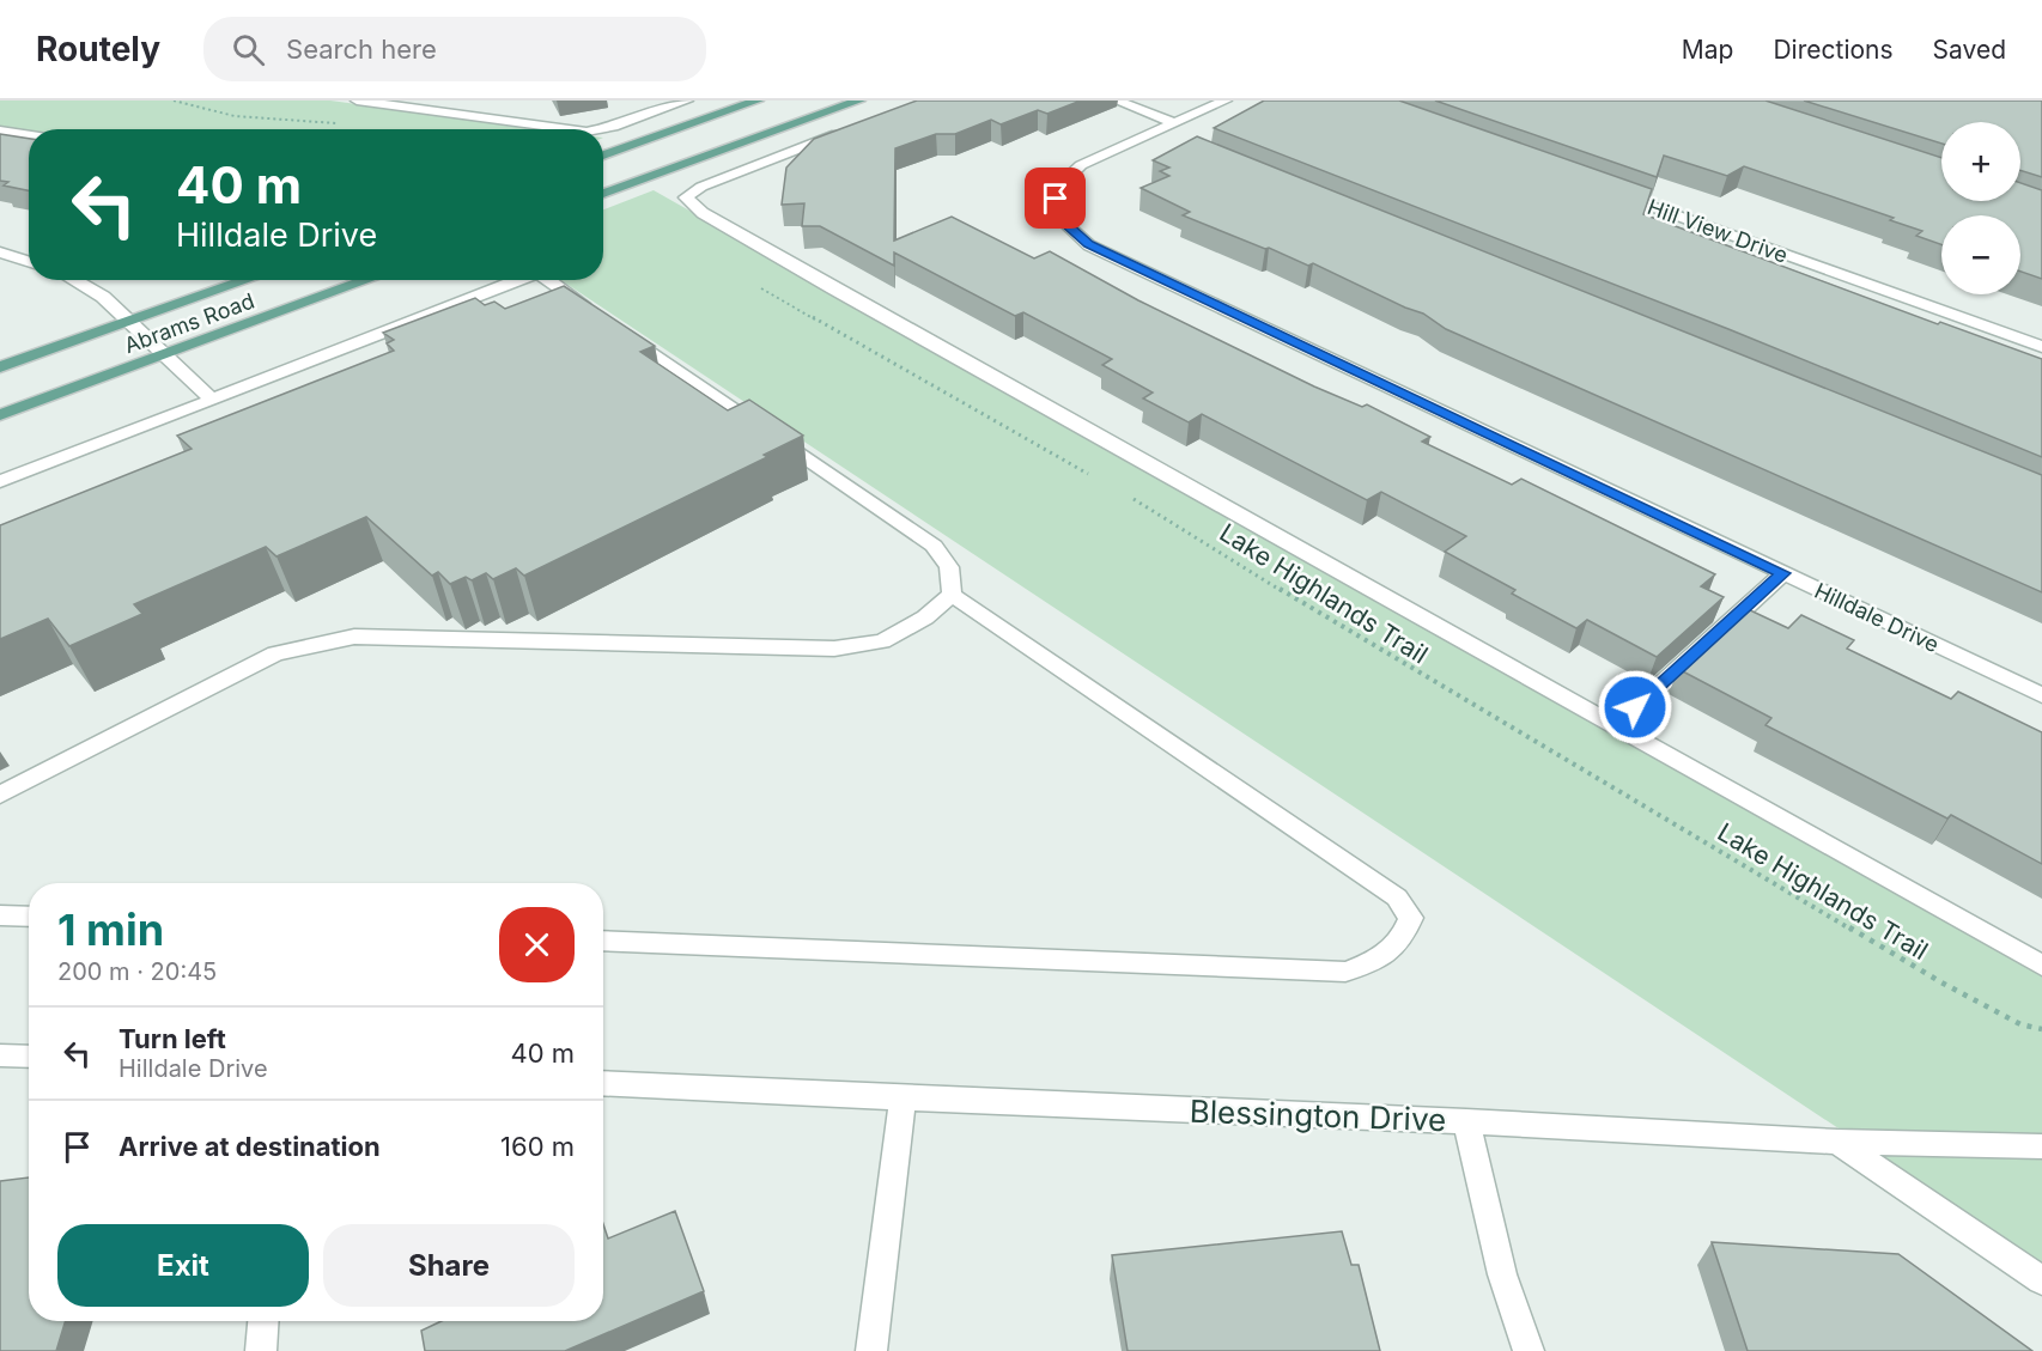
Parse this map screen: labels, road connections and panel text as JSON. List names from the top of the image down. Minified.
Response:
{"streets":{"main road":["Abrams Road"],"street":["Hill View Drive","Hilldale Drive","Blessington Drive"],"path":["Lake Highlands Trail"]},"page":{"header":"Routely","search":"Search here","nav":["Map","Directions","Saved"],"map_buttons":["+","−"],"turn":["40 m","Hilldale Drive"],"heading":["1 min","200 m · 20:45"],"list":[{"name":"Turn left","note":"Hilldale Drive","value":"40 m"},{"name":"Arrive at destination","value":"160 m"}],"buttons":["Exit","Share"]}}
